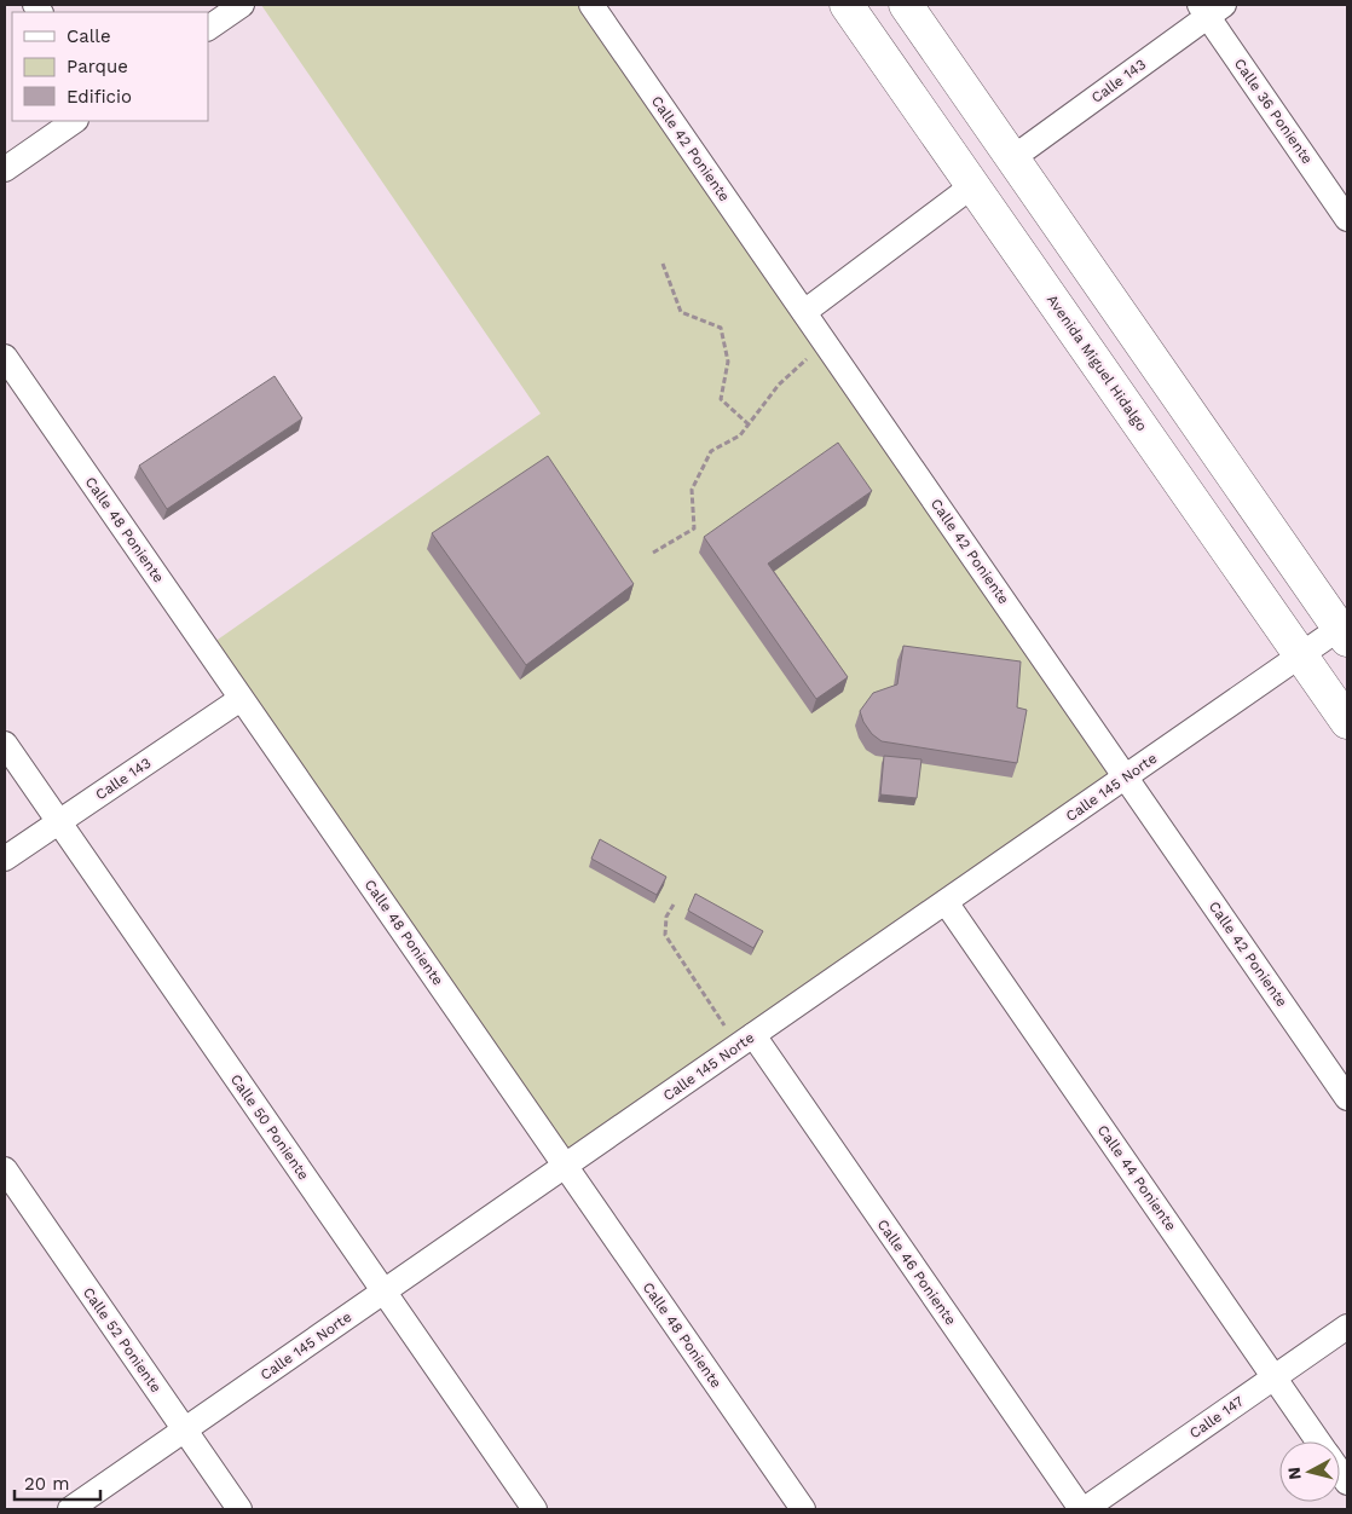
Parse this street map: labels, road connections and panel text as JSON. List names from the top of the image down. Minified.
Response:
{"streets":{"main road":["Avenida Miguel Hidalgo"],"street":["Calle 143","Calle 36 Poniente","Calle 42 Poniente","Calle 48 Poniente","Calle 145 Norte","Calle 50 Poniente","Calle 44 Poniente","Calle 46 Poniente","Calle 52 Poniente","Calle 147"]},"crossings":[["Calle 143","Calle 36 Poniente"],["Calle 143","Calle 48 Poniente"],["Calle 143","Calle 50 Poniente"],["Calle 42 Poniente","Calle 145 Norte"],["Avenida Miguel Hidalgo","Calle 145 Norte"],["Calle 48 Poniente","Calle 145 Norte"],["Calle 145 Norte","Calle 50 Poniente"],["Calle 145 Norte","Calle 44 Poniente"],["Calle 145 Norte","Calle 46 Poniente"],["Calle 145 Norte","Calle 52 Poniente"],["Calle 44 Poniente","Calle 147"],["Calle 46 Poniente","Calle 147"]],"legend":["Calle","Parque","Edificio"],"scale_bar":"20 m","north":"left"}
